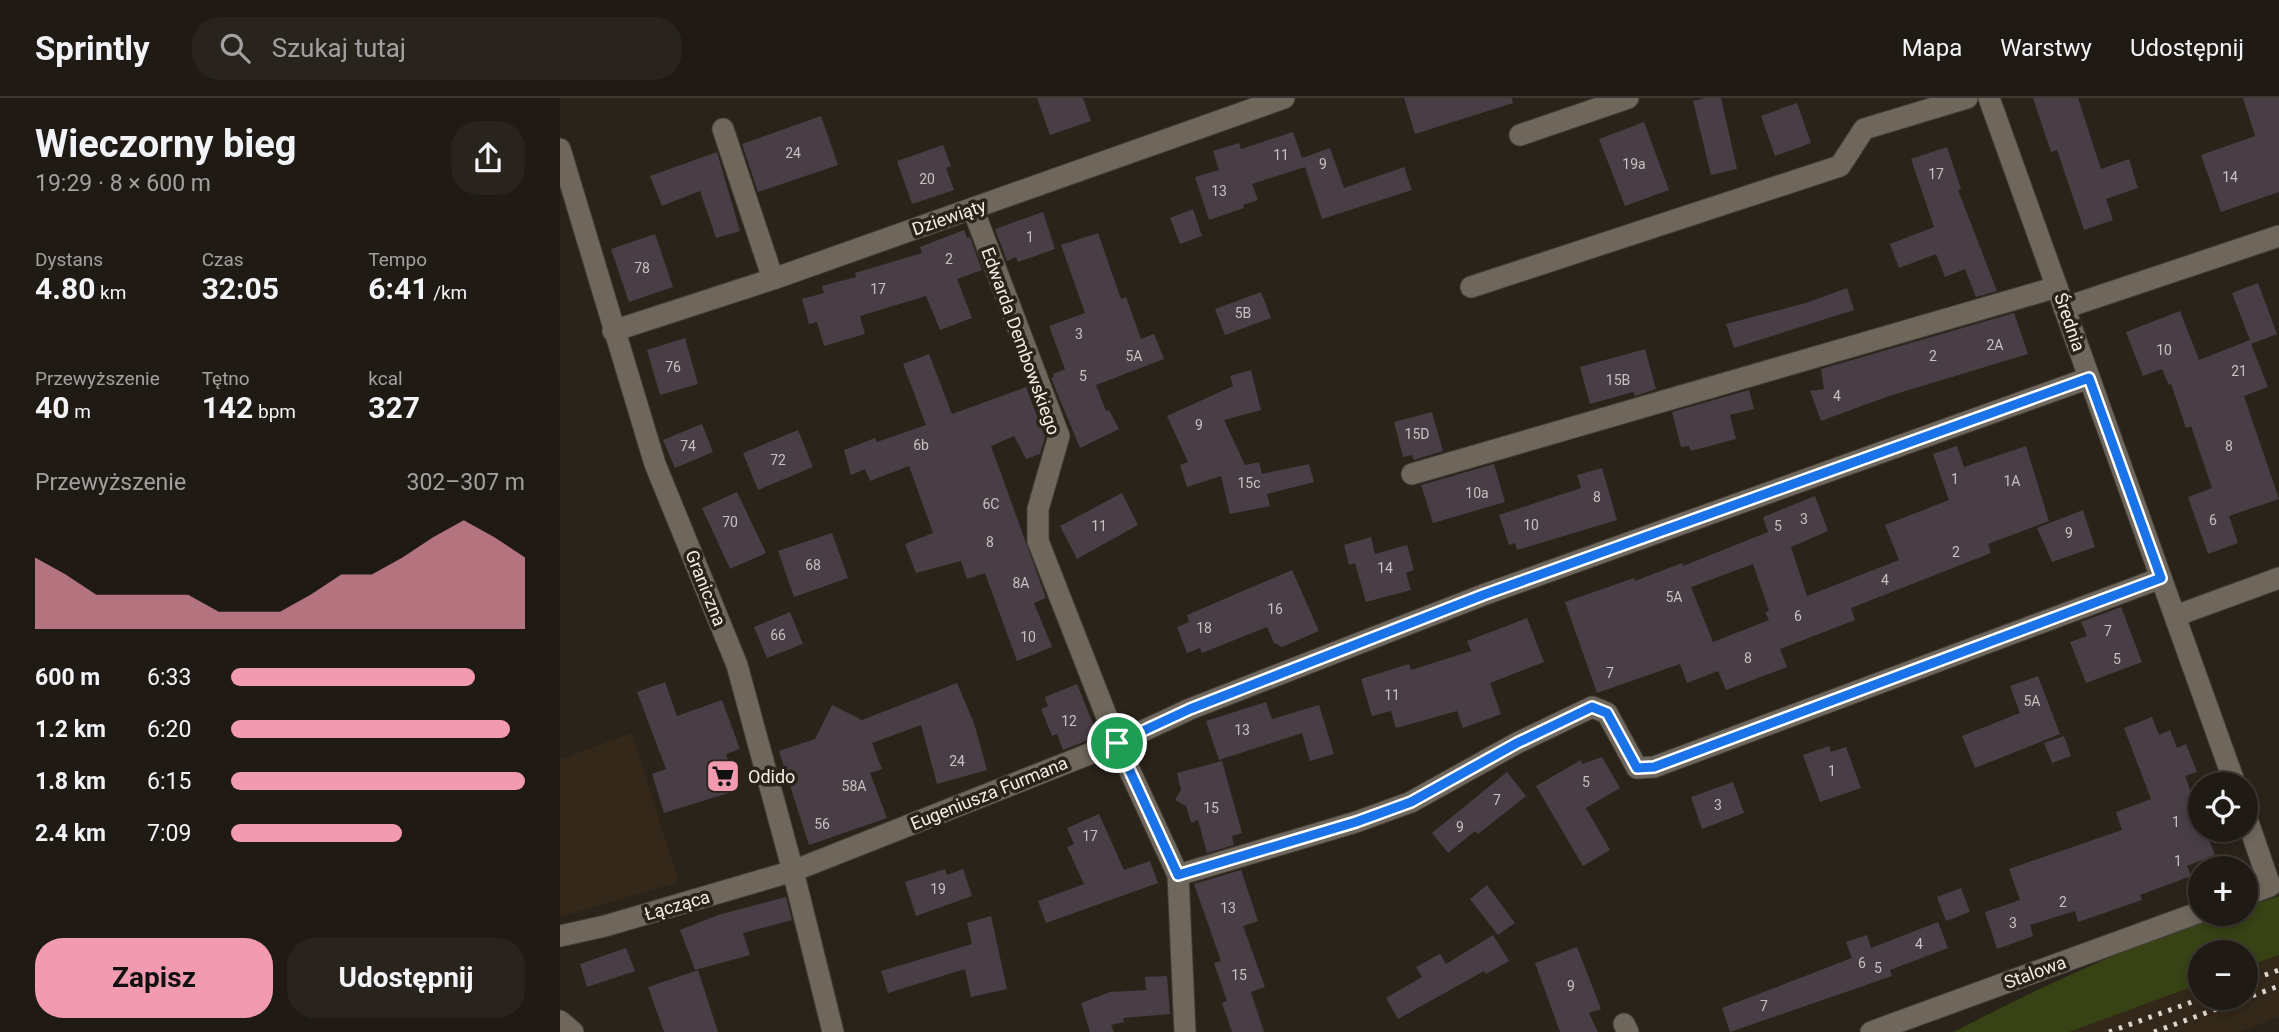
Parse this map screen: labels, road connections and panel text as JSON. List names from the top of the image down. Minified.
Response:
{"streets":{"street":["Dziewiąty","Średnia","Edwarda Dembowskiego","Graniczna","Eugeniusza Furmana","Łącząca","Stalowa"]},"crossings":[["Dziewiąty","Edwarda Dembowskiego"],["Dziewiąty","Graniczna"],["Średnia","Eugeniusza Furmana"],["Edwarda Dembowskiego","Eugeniusza Furmana"],["Graniczna","Eugeniusza Furmana"],["Graniczna","Łącząca"],["Eugeniusza Furmana","Łącząca"]],"places":{"supermarket":["Odido"]},"house_numbers":["24","11","9","19a","17","14","20","13","1","2","78","17","5B","3","2A","10","5A","2","76","21","5","15B","4","9","15D","6b","74","8","72","1","1A","15c","10a","8","6C","3","6","70","10","11","5","9","8","2","68","14","4","8A","5A","16","6","18","7","66","10","8","5","7","11","5A","12","13","24","1","5","58A","7","3","15","1","56","9","17","1","19","2","13","3","4","6","5","15","9","7"],"page":{"header":"Sprintly","search":"Szukaj tutaj","nav":["Mapa","Warstwy","Udostępnij"],"heading":["Wieczorny bieg","19:29 · 8 × 600 m"],"stats":[["Dystans","4.80 km"],["Czas","32:05"],["Tempo","6:41 /km"],["Przewyższenie","40 m"],["Tętno","142 bpm"],["kcal","327"]],"chart":["Przewyższenie","302–307 m"],"list":[{"name":"600 m","note":"6:33"},{"name":"1.2 km","note":"6:20"},{"name":"1.8 km","note":"6:15"},{"name":"2.4 km","note":"7:09"}],"map_buttons":["+","−"],"buttons":["Zapisz","Udostępnij"]}}
